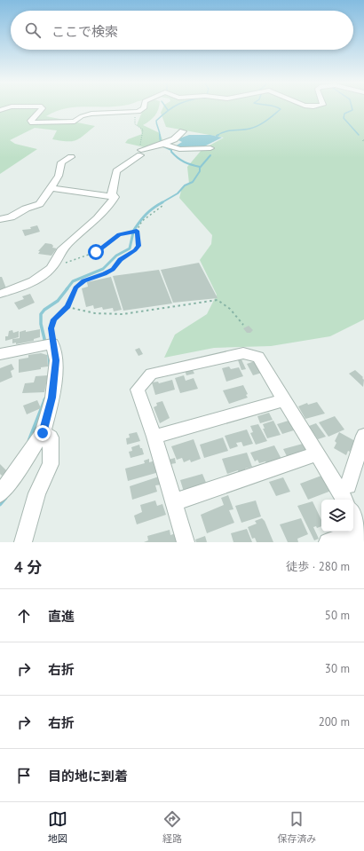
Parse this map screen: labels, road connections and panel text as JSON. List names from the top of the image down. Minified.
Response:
{"page":{"search":"ここで検索","heading":["4 分","徒歩 · 280 m"],"list":[["直進","50 m"],["右折","30 m"],["右折","200 m"],"目的地に到着"],"nav":["地図","経路","保存済み"]}}
